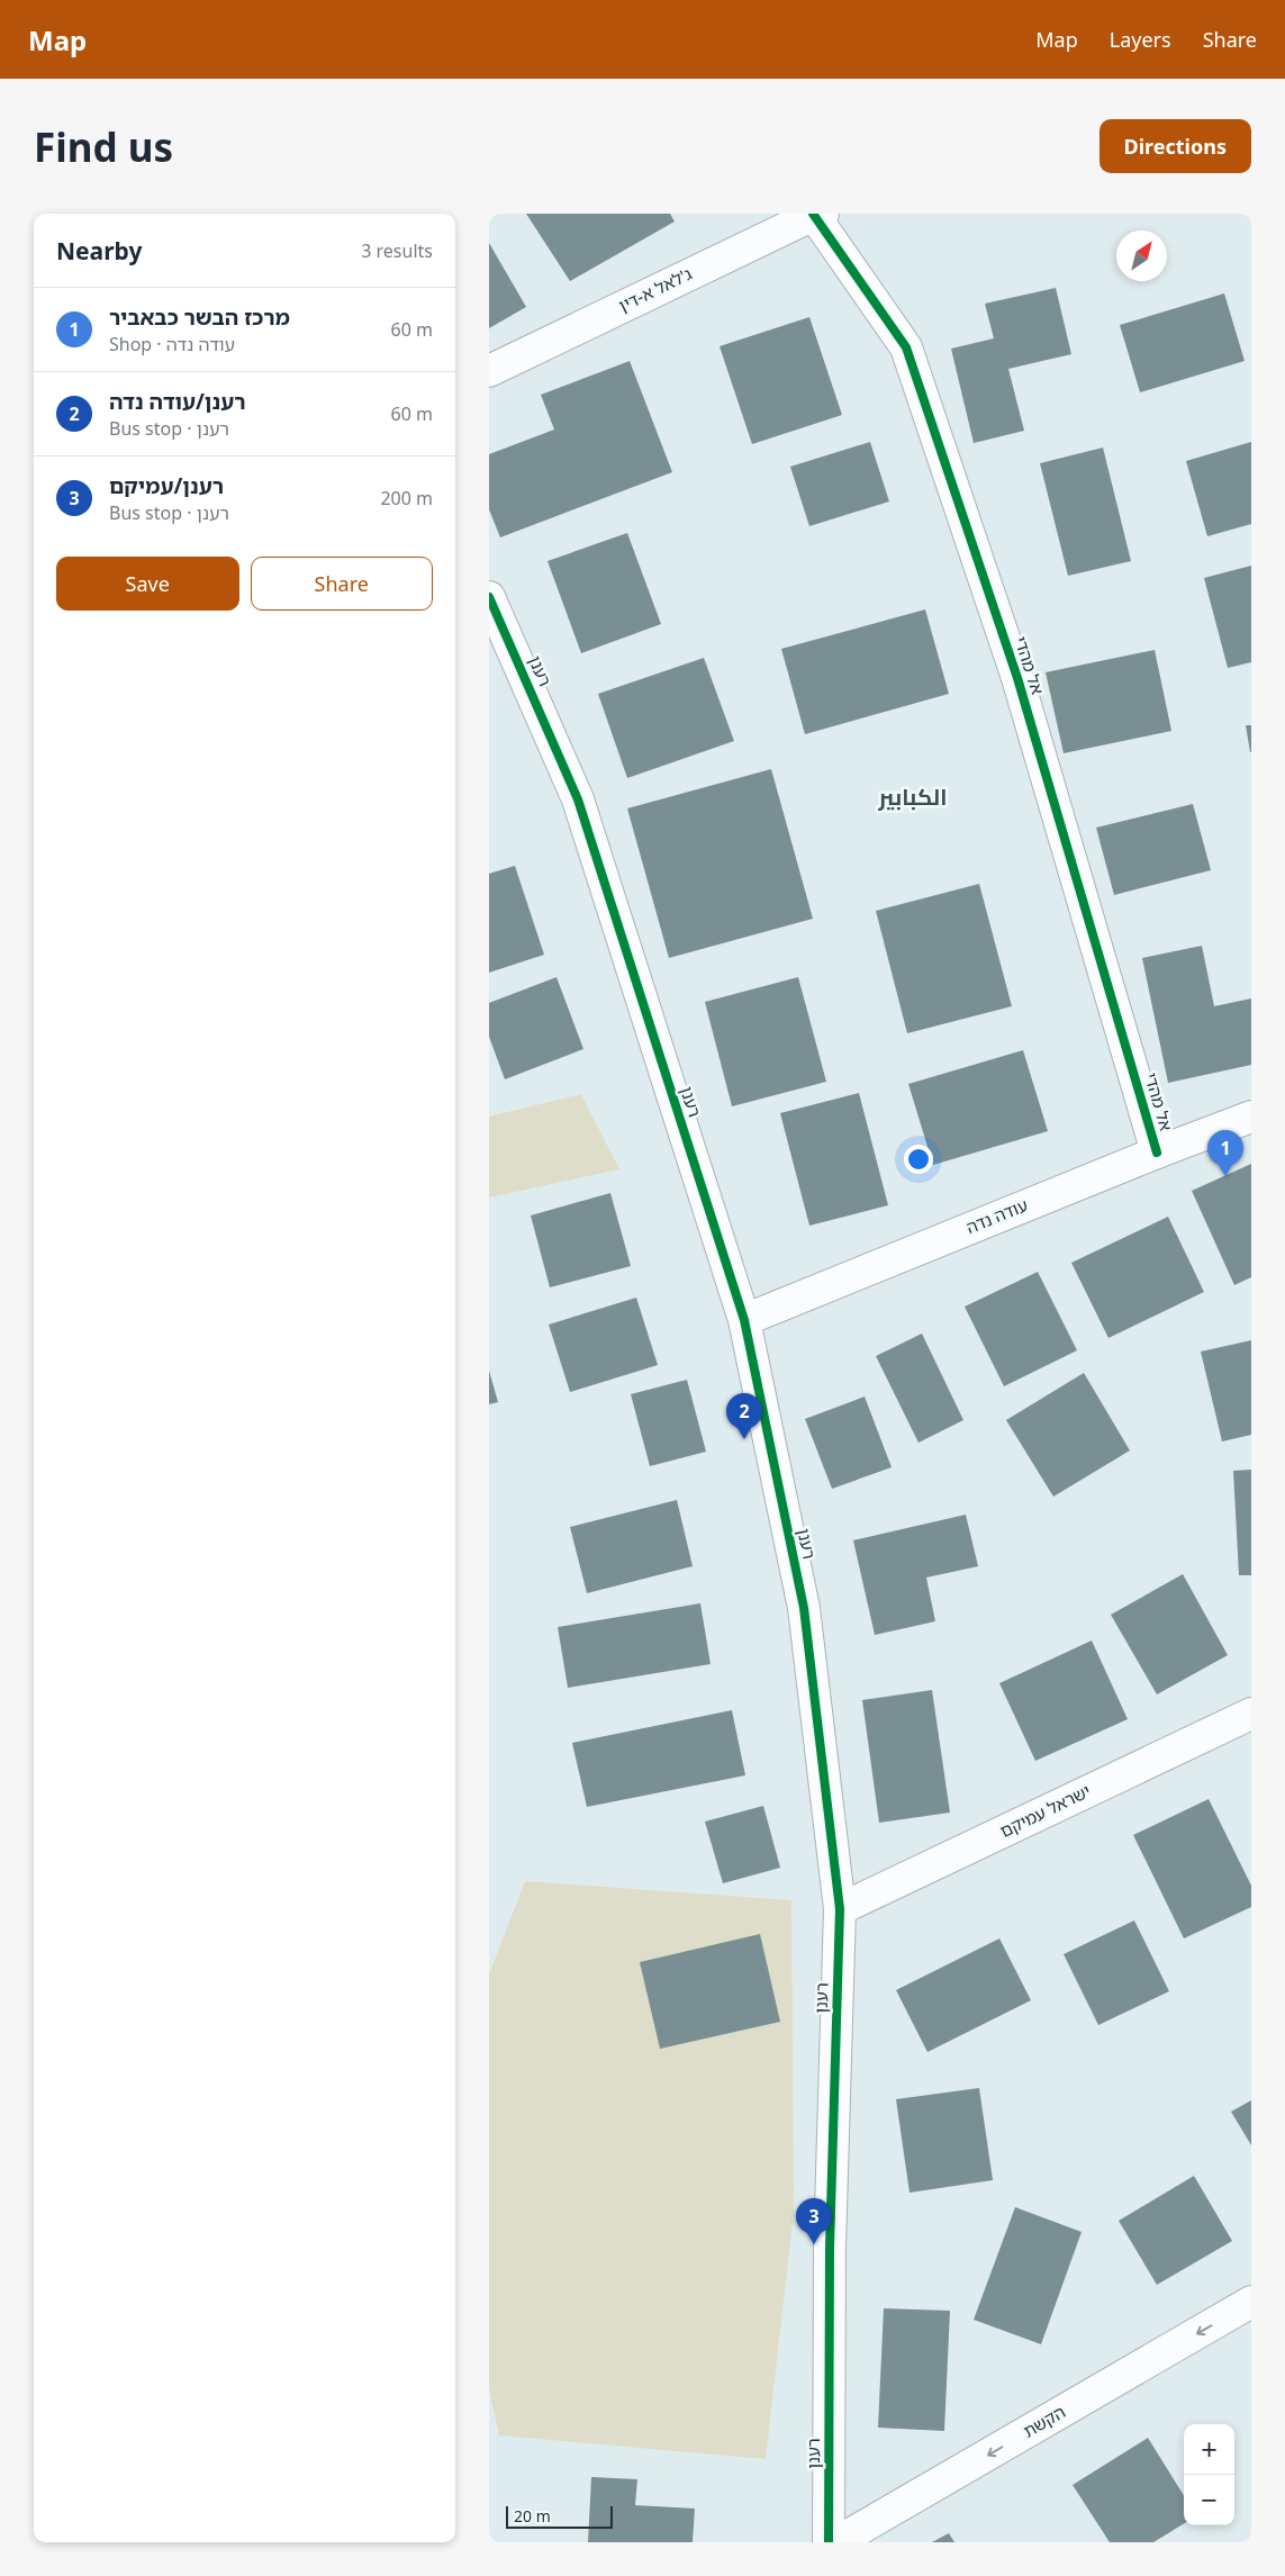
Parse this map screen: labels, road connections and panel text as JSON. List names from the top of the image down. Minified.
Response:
{"streets":{"street":["ג'לאל א-דין","אל מהדי","רענן","עודה נדה","ישראל עמיקם","הקשת"]},"crossings":[["ג'לאל א-דין","אל מהדי"],["אל מהדי","עודה נדה"],["רענן","עודה נדה"],["רענן","ישראל עמיקם"]],"one_way":["הקשת"],"districts":["الكبابير"],"scale_bar":"20 m","north":"top right","page":{"header":"Map","nav":["Map","Layers","Share"],"buttons":["Directions",["Save","Share"]],"title":"Find us","heading":["Nearby","3 results"],"list":[{"mark":"1","name":"מרכז הבשר כבאביר","note":"Shop · עודה נדה","value":"60 m"},{"mark":"2","name":"רענן/עודה נדה","note":"Bus stop · רענן","value":"60 m"},{"mark":"3","name":"רענן/עמיקם","note":"Bus stop · רענן","value":"200 m"}],"pins":["1","2","3"],"map_buttons":["+","−"],"scale":"20 m"}}
